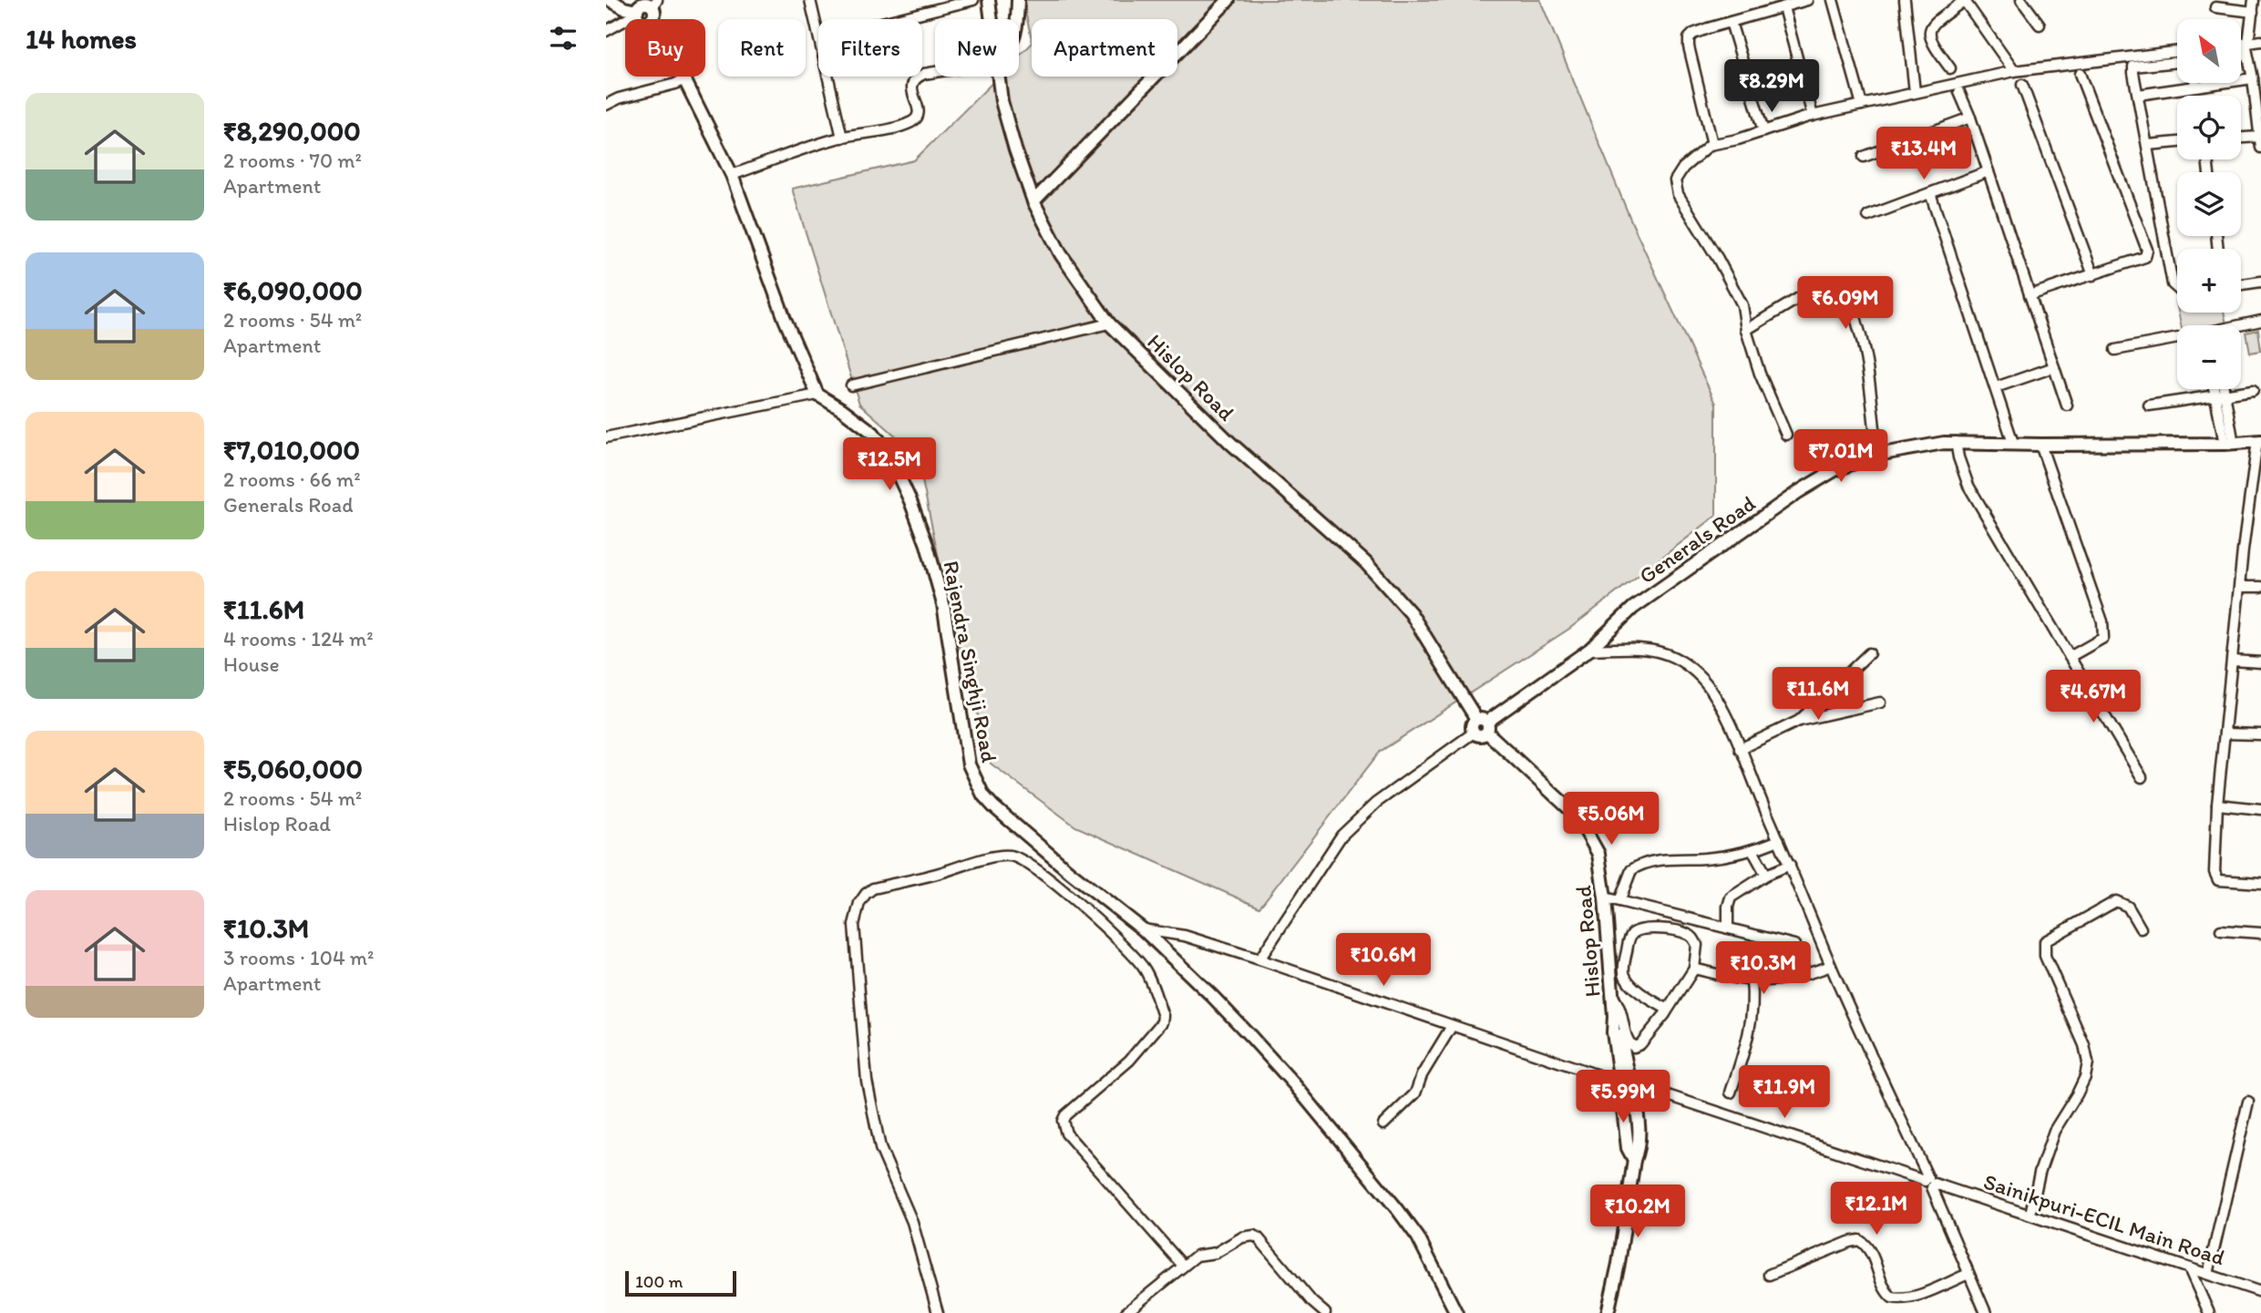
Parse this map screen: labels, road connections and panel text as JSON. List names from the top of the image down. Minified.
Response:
{"streets":{"street":["Hislop Road","Generals Road","Rajendra Singhji Road","Sainikpuri-ECIL Main Road"]},"crossings":[["Hislop Road","Generals Road"],["Hislop Road","Sainikpuri-ECIL Main Road"],["Rajendra Singhji Road","Sainikpuri-ECIL Main Road"]],"scale_bar":"100 m","north":"top left","page":{"heading":"14 homes","map_buttons":["+","−"],"chip":["Buy","Rent","Filters","New","Apartment"],"price":["₹8.29M","₹13.4M","₹6.09M","₹7.01M","₹12.5M","₹11.6M","₹4.67M","₹5.06M","₹10.6M","₹10.3M","₹11.9M","₹5.99M","₹12.1M","₹10.2M"],"list":[{"name":"₹8,290,000","note":"2 rooms · 70 m² · Apartment"},{"name":"₹6,090,000","note":"2 rooms · 54 m² · Apartment"},{"name":"₹7,010,000","note":"2 rooms · 66 m² · Generals Road"},{"name":"₹11.6M","note":"4 rooms · 124 m² · House"},{"name":"₹5,060,000","note":"2 rooms · 54 m² · Hislop Road"},{"name":"₹10.3M","note":"3 rooms · 104 m² · Apartment"}],"scale":"100 m"}}
